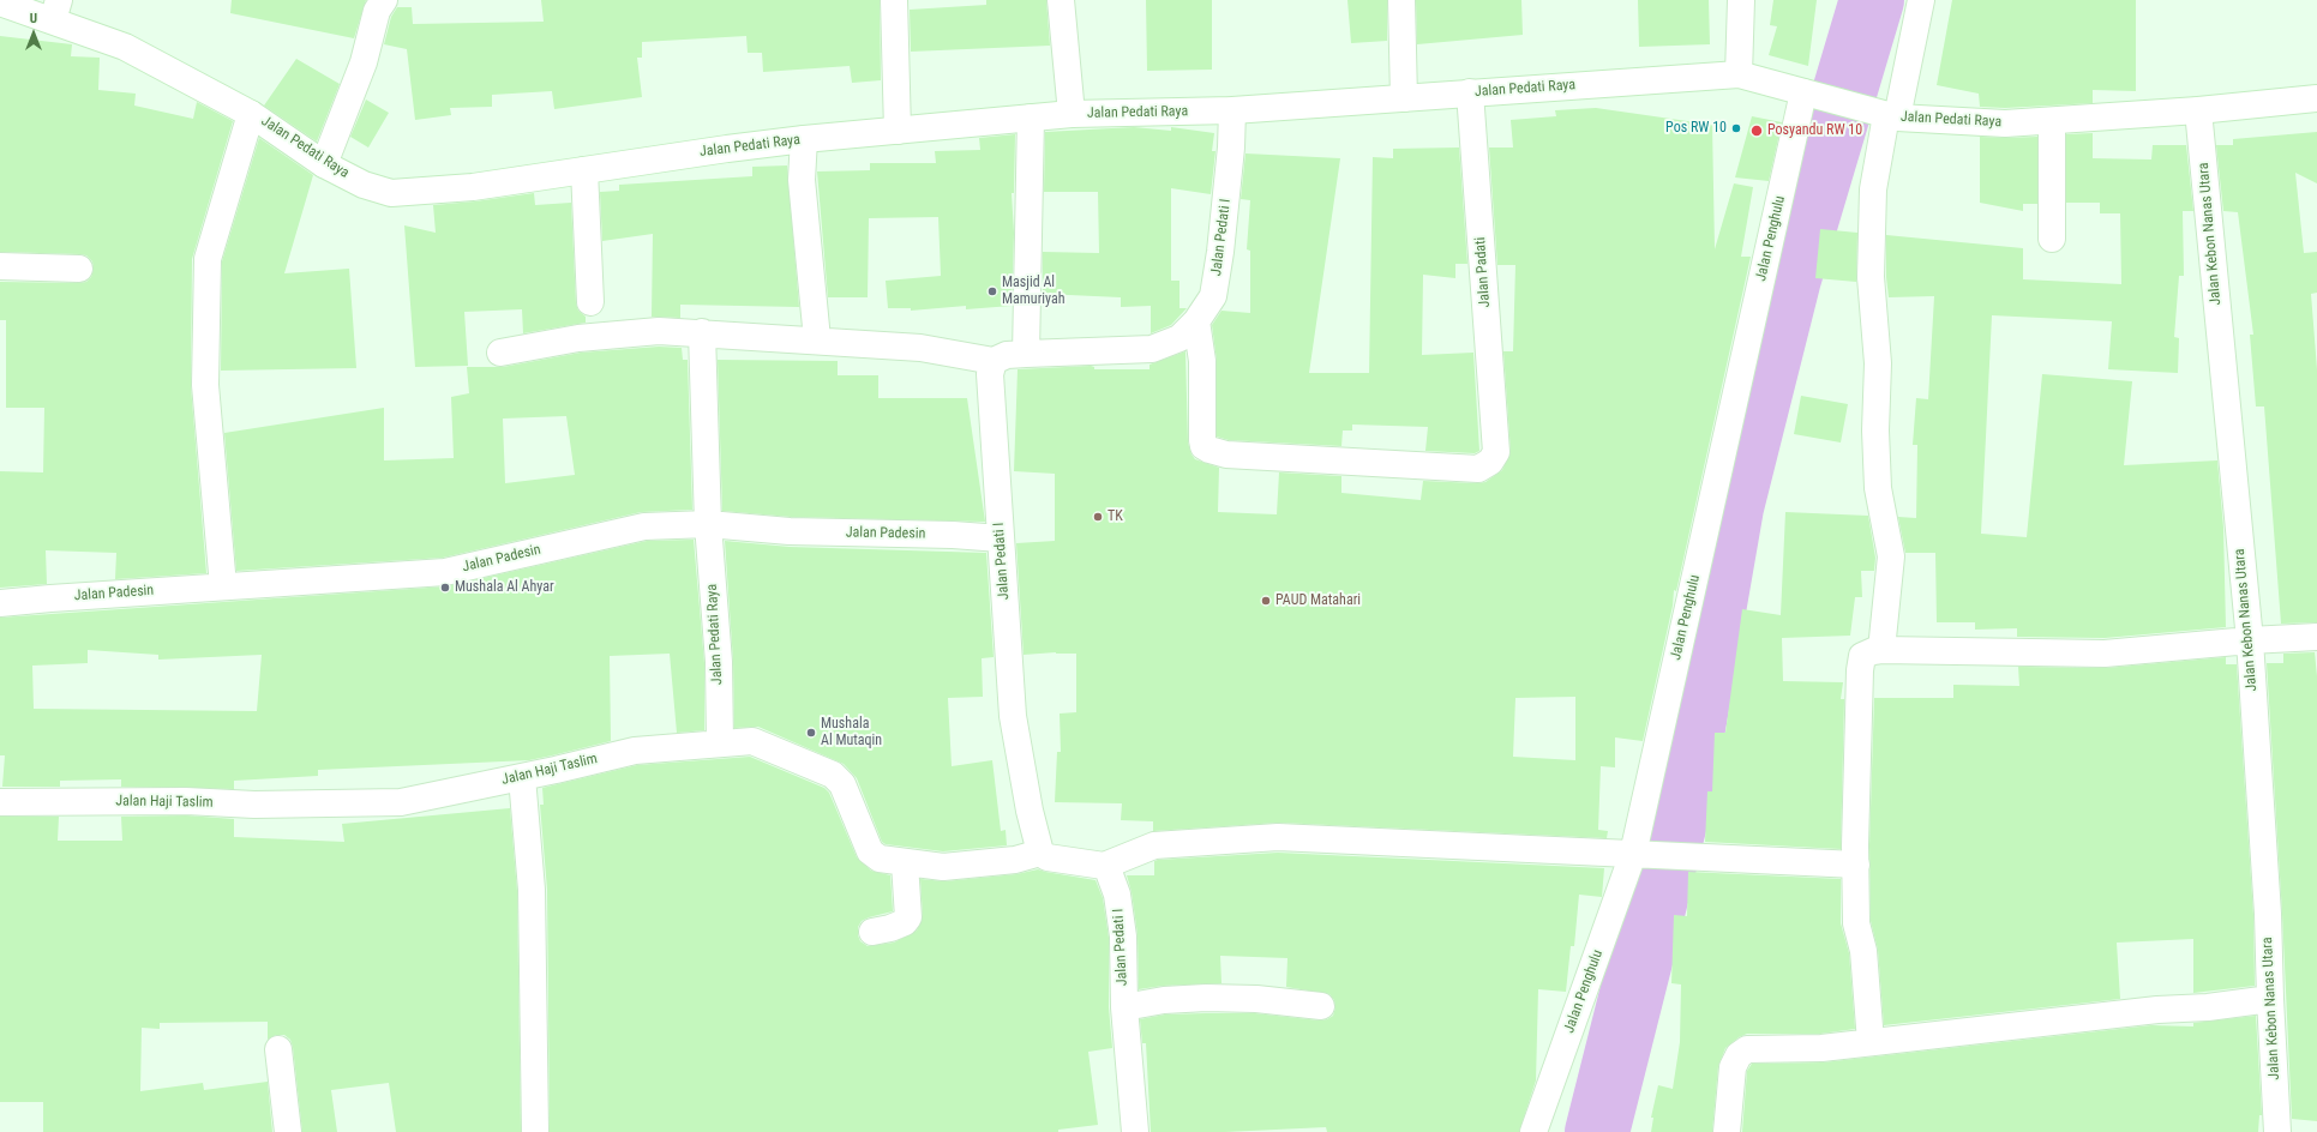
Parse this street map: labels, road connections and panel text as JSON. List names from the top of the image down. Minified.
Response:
{"streets":{"street":["Jalan Pedati Raya","Jalan Kebon Nanas Utara","Jalan Pedati I","Jalan Penghulu","Jalan Padati","Jalan Padesin","Jalan Haji Taslim"]},"crossings":[["Jalan Pedati Raya","Jalan Kebon Nanas Utara"],["Jalan Pedati Raya","Jalan Pedati I"],["Jalan Pedati Raya","Jalan Penghulu"],["Jalan Pedati Raya","Jalan Padati"],["Jalan Pedati Raya","Jalan Padesin"],["Jalan Pedati Raya","Jalan Haji Taslim"],["Jalan Pedati I","Jalan Padati"],["Jalan Pedati I","Jalan Padesin"],["Jalan Pedati I","Jalan Haji Taslim"]],"places":["Pos RW 10","Posyandu RW 10","Masjid Al Mamuriyah","TK","Mushala Al Ahyar","PAUD Matahari","Mushala Al Mutaqin"],"north":"top"}
